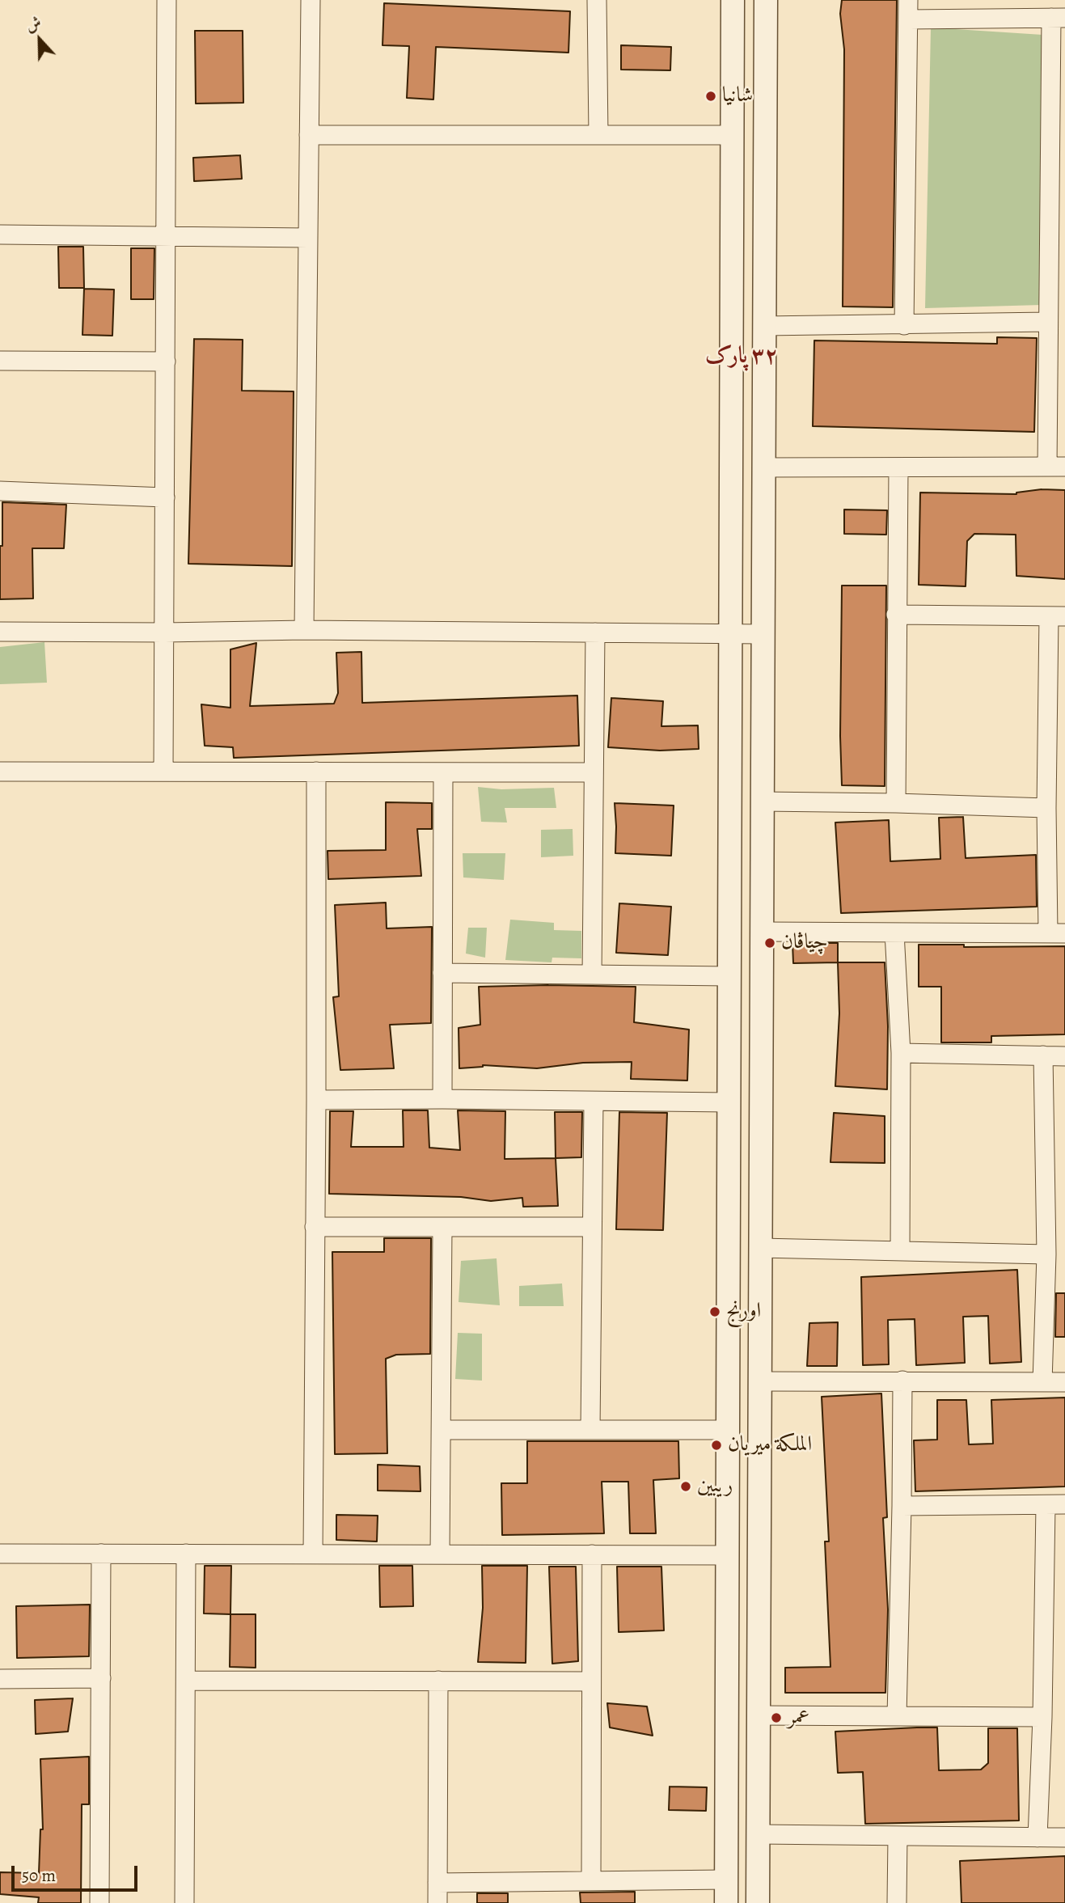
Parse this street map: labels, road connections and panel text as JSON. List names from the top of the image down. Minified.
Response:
{"districts":["٣٢ پارک"],"places":["شانيا","چياڤان","اورنج","الملكة ميريان","ريبين","عمر"],"scale_bar":"50 m","north":"top"}
